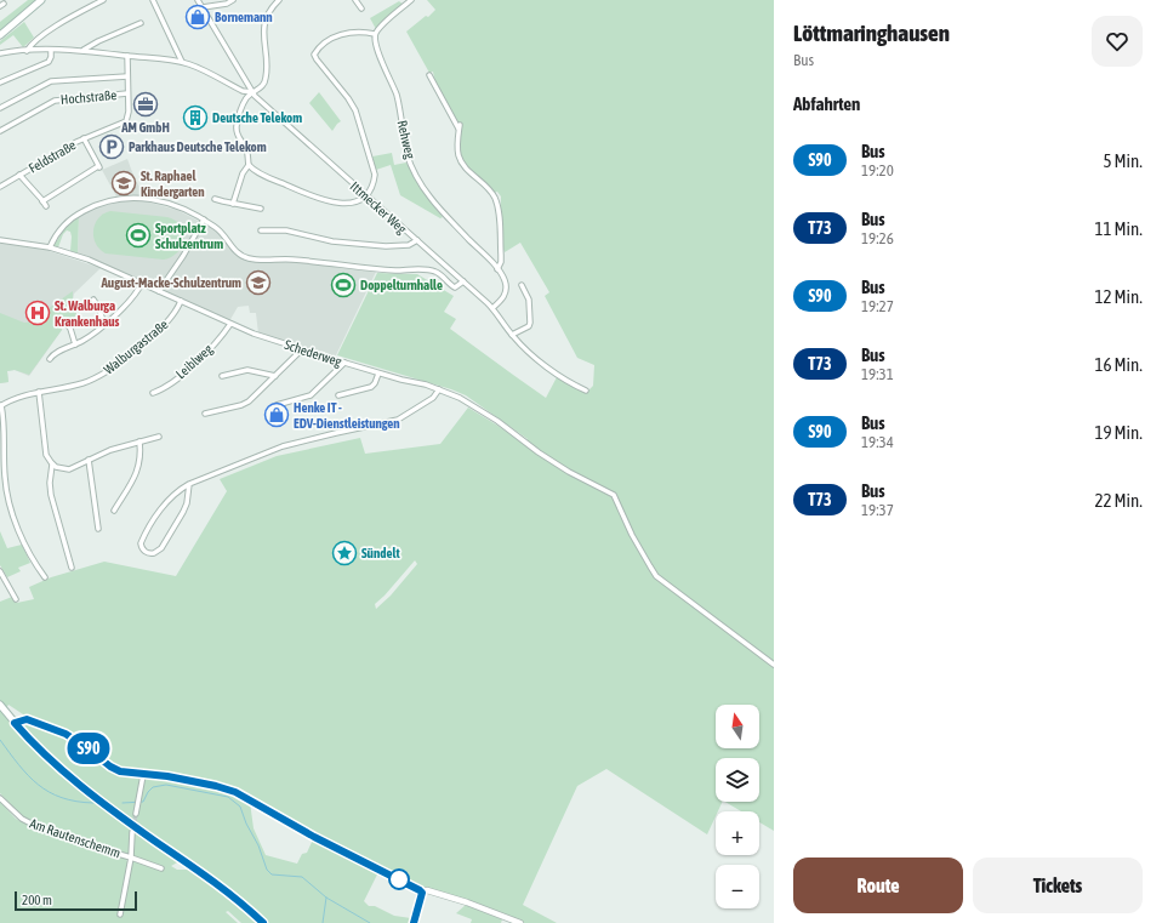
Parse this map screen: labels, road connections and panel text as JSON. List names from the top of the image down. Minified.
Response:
{"streets":{"street":["Hochstraße","Rehweg","Feldstraße","Ittmecker Weg","Walburgastraße","Schederweg","Leiblweg","Am Rautenschemm"]},"crossings":[["Hochstraße","Feldstraße"],["Rehweg","Ittmecker Weg"],["Walburgastraße","Schederweg"],["Schederweg","Leiblweg"]],"places":{"shop":["Bornemann","Henke IT - EDV-Dienstleistungen"],"office":["AM GmbH"],"building":["Deutsche Telekom"],"parking":["Parkhaus Deutsche Telekom"],"school or university":["St. Raphael Kindergarten","August-Macke-Schulzentrum"],"sports":["Sportplatz Schulzentrum","Doppelturnhalle"],"hospital":["St. Walburga Krankenhaus"],"place":["Sündelt"]},"lines":["bus line S90"],"scale_bar":"200 m","north":"top","page":{"on_map":"S90","heading":[["Löttmaringhausen","Bus"],"Abfahrten"],"list":[{"mark":"S90","name":"Bus","note":"19:20","value":"5 Min."},{"mark":"T73","name":"Bus","note":"19:26","value":"11 Min."},{"mark":"S90","name":"Bus","note":"19:27","value":"12 Min."},{"mark":"T73","name":"Bus","note":"19:31","value":"16 Min."},{"mark":"S90","name":"Bus","note":"19:34","value":"19 Min."},{"mark":"T73","name":"Bus","note":"19:37","value":"22 Min."}],"map_buttons":["+","−"],"buttons":["Route","Tickets"],"scale":"200 m"}}
